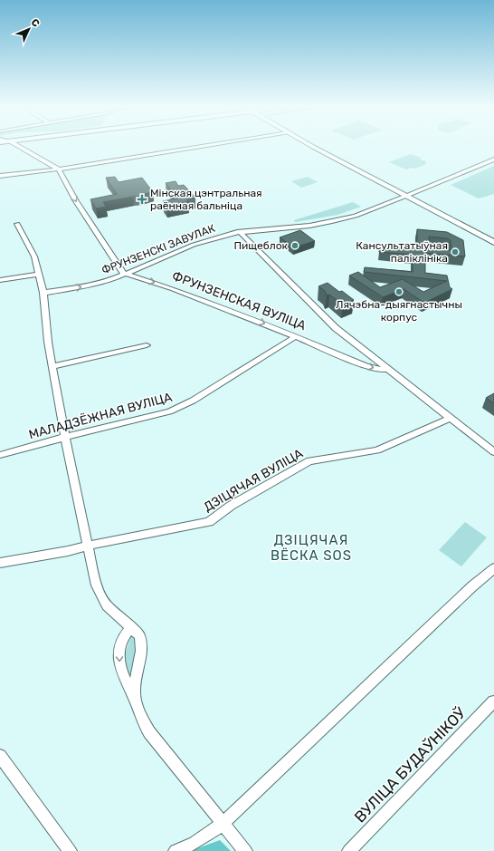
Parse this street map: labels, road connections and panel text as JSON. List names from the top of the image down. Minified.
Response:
{"streets":{"street":["ФРУНЗЕНСКІ ЗАВУЛАК","ФРУНЗЕНСКАЯ ВУЛІЦА","МАЛАДЗЁЖНАЯ ВУЛІЦА","ДЗІЦЯЧАЯ ВУЛІЦА","ВУЛІЦА БУДАЎНІКОЎ"]},"crossings":[["ФРУНЗЕНСКІ ЗАВУЛАК","ФРУНЗЕНСКАЯ ВУЛІЦА"],["ФРУНЗЕНСКАЯ ВУЛІЦА","МАЛАДЗЁЖНАЯ ВУЛІЦА"]],"districts":["ДЗІЦЯЧАЯ ВЁСКА SOS"],"places":{"health":["Мінская цэнтральная раённая бальніца"],"other":["Пищеблок","Кансультатыўная паліклініка","Лячэбна-дыягнастычны корпус"]},"north":"top right"}
